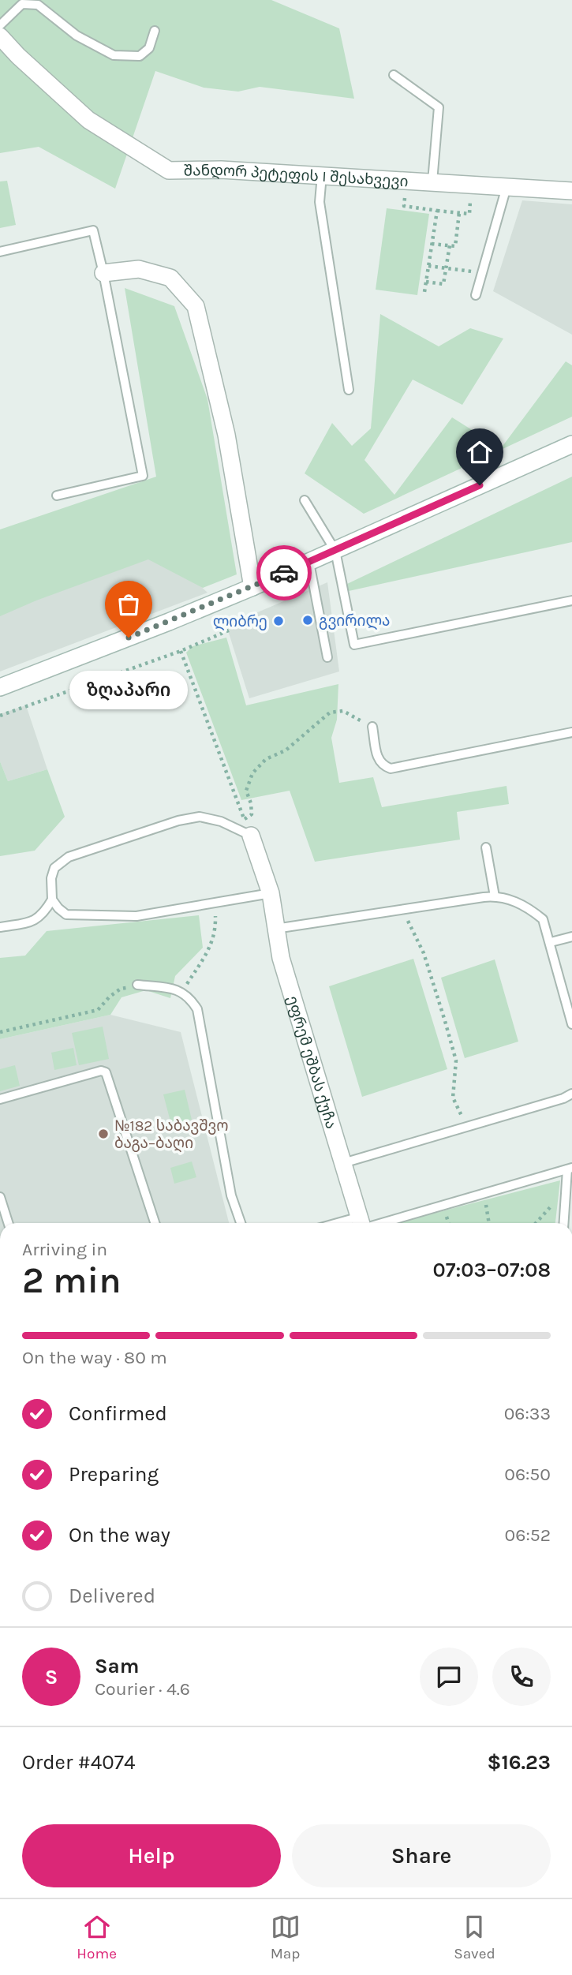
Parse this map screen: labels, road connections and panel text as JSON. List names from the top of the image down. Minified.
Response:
{"streets":{"street":["შანდორ პეტეფის I შესახვევი","ეფრემ ეშბას ქუჩა"]},"places":["გვირილა","ლიბრე","ზღაპარი","№182 საბავშვო ბაგა–ბაღი"],"page":{"bubble":"ზღაპარი","heading":["2 min","Arriving in","07:03–07:08"],"panel":["Sam","Courier · 4.6","Order #4074","$16.23"],"bar":"On the way · 80 m","list":[["Confirmed","06:33"],["Preparing","06:50"],["On the way","06:52"],"Delivered"],"round":"S","buttons":["Help","Share"],"tabs":["Home","Map","Saved"]}}
